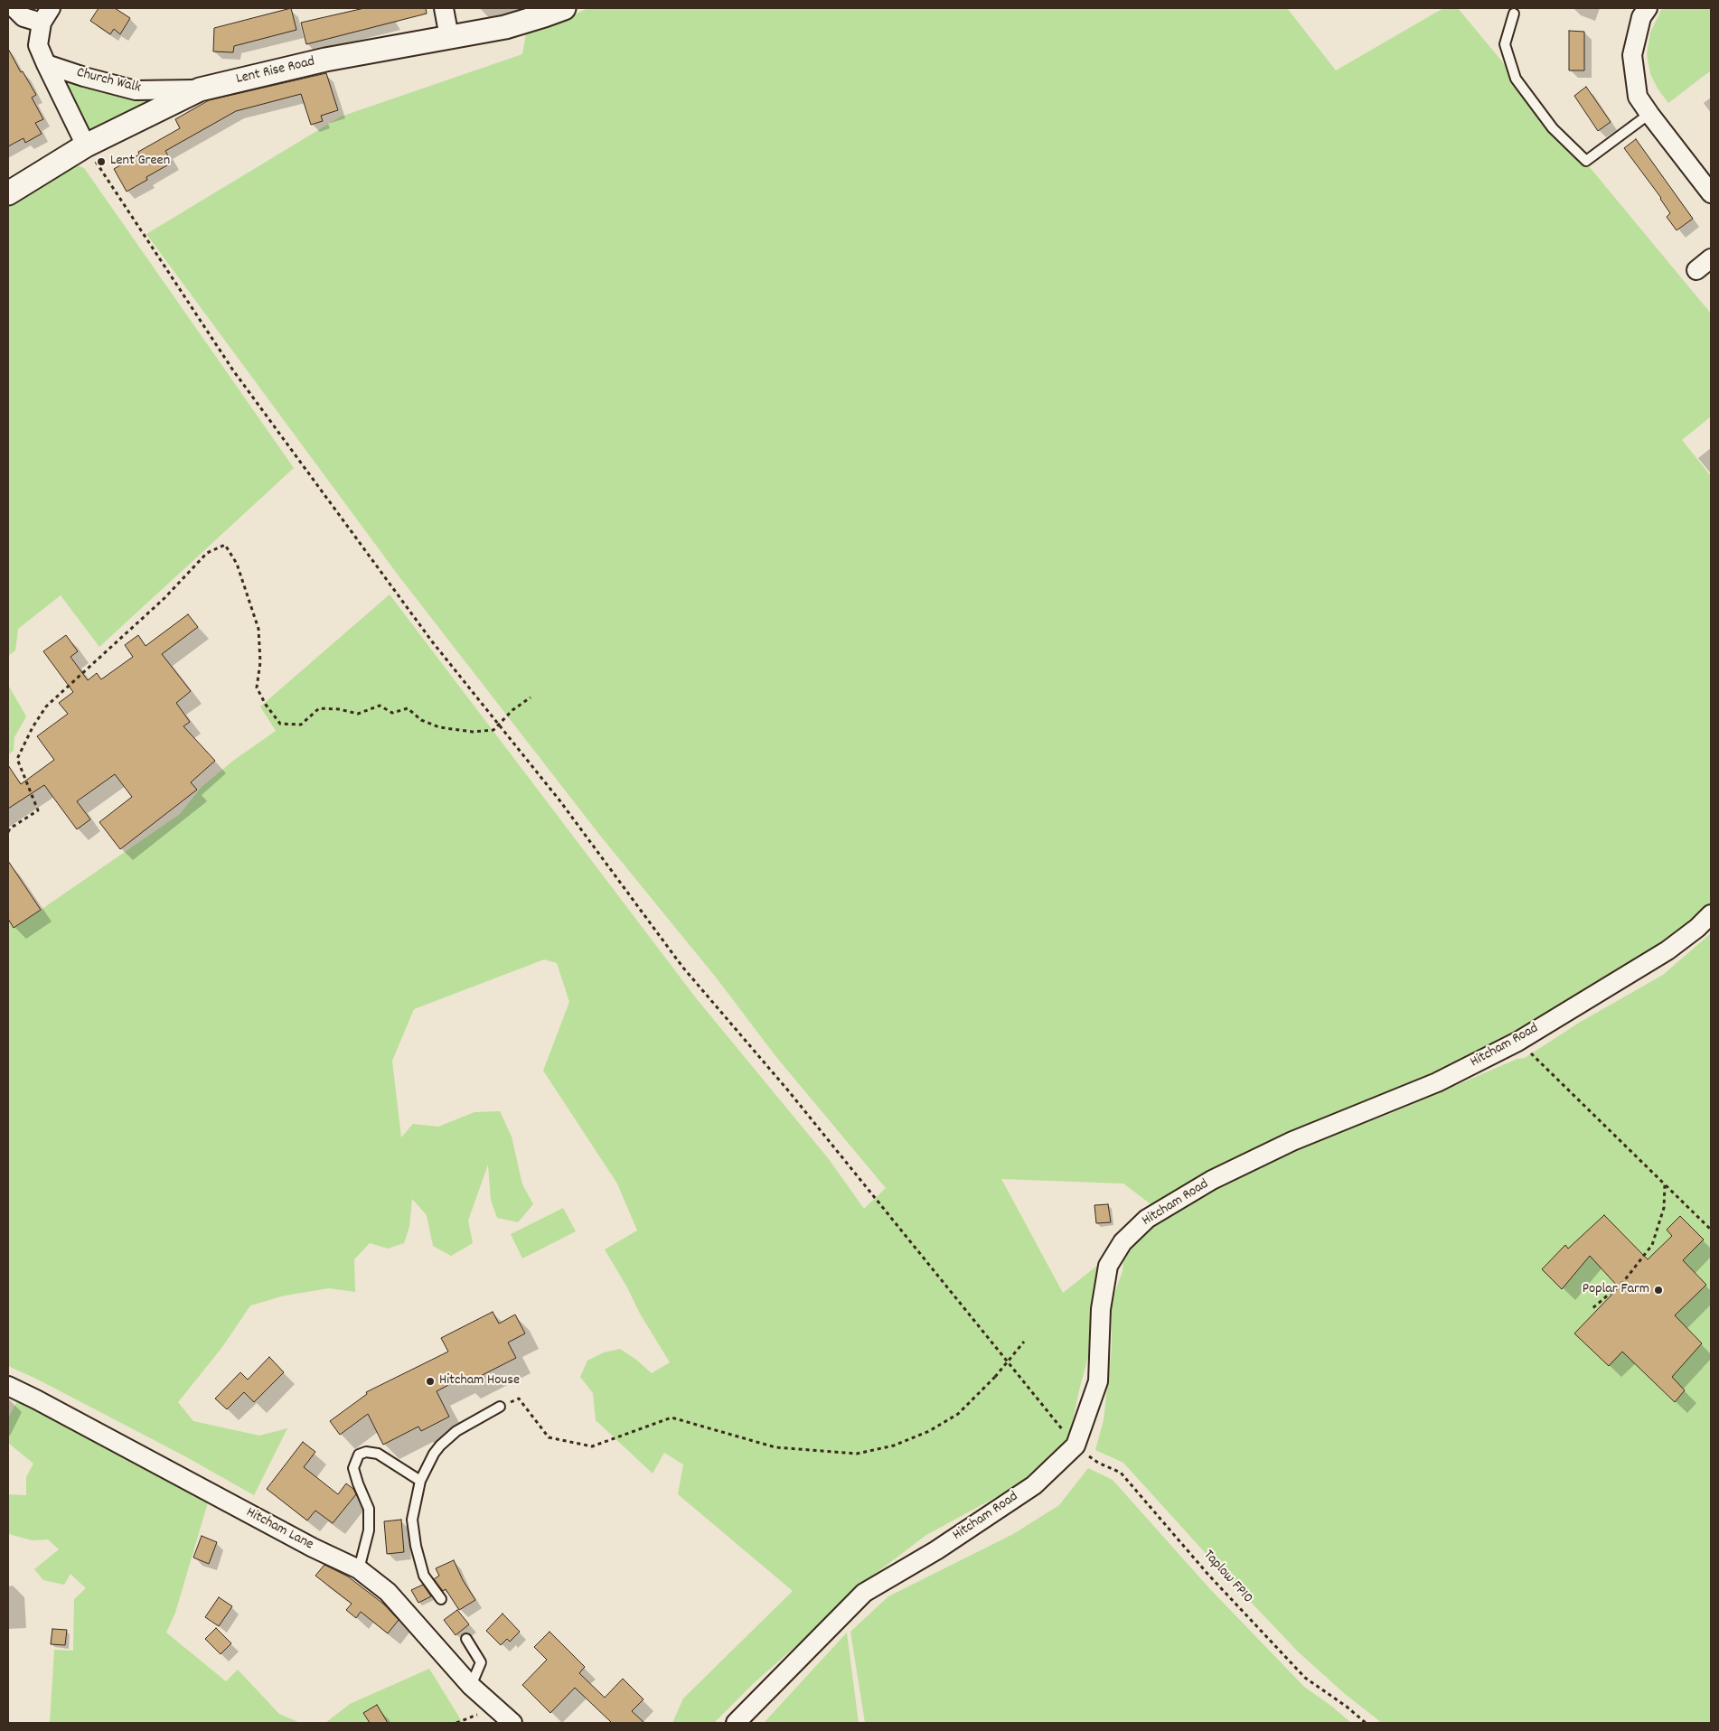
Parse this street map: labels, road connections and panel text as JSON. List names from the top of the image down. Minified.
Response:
{"streets":{"street":["Lent Rise Road","Church Walk","Hitcham Road","Hitcham Lane"],"path":["Taplow FP10"]},"crossings":[["Lent Rise Road","Church Walk"],["Lent Rise Road","Taplow FP10"],["Church Walk","Taplow FP10"],["Hitcham Road","Taplow FP10"]],"places":["Lent Green","Poplar Farm","Hitcham House"]}
